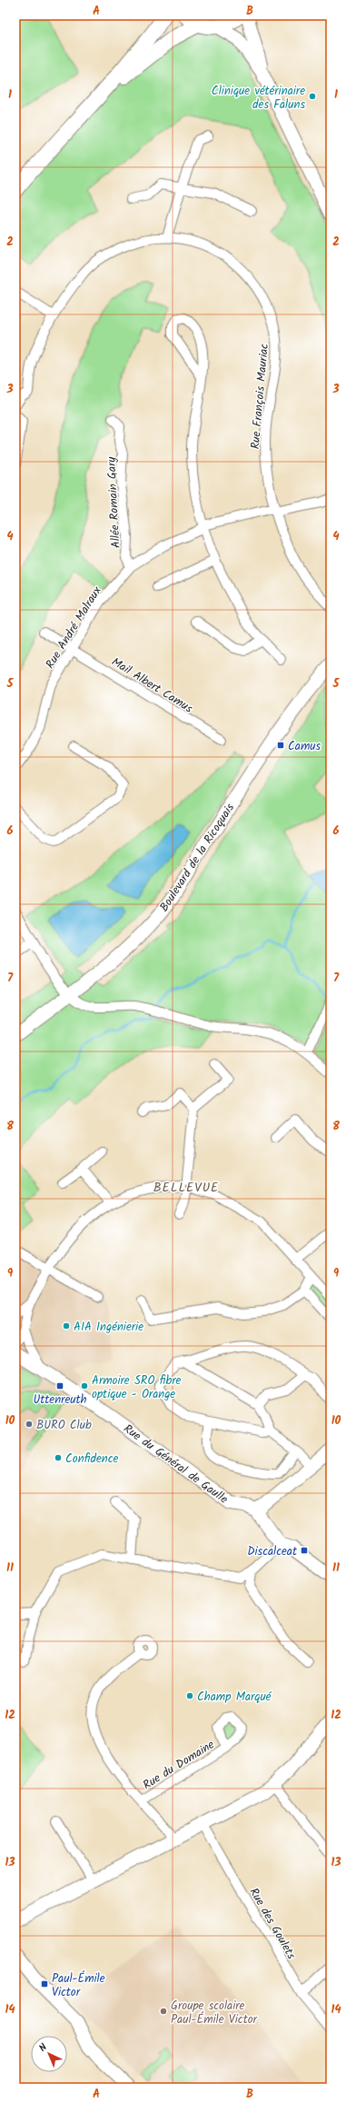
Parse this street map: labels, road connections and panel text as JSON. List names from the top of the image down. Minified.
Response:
{"streets":{"street":["Rue François Mauriac","Allée Romain Gary","Rue André Malraux","Mail Albert Camus","Boulevard de la Ricoquais","Rue du Général de Gaulle","Rue du Domaine","Rue des Goulets"]},"crossings":[["Rue François Mauriac","Rue André Malraux"],["Allée Romain Gary","Rue André Malraux"],["Rue André Malraux","Mail Albert Camus"]],"districts":["BELLEVUE"],"places":{"other":["Clinique vétérinaire des Faluns","AIA Ingénierie","Armoire SRO fibre optique - Orange","BURO Club","Confidence","Champ Marqué","Groupe scolaire Paul-Émile Victor"],"transit":["Camus","Uttenreuth","Discalceat","Paul-Émile Victor"]},"north":"top left","grid":{"columns":["A","B"],"rows":["1","2","3","4","5","6","7","8","9","10","11","12","13","14"]}}
